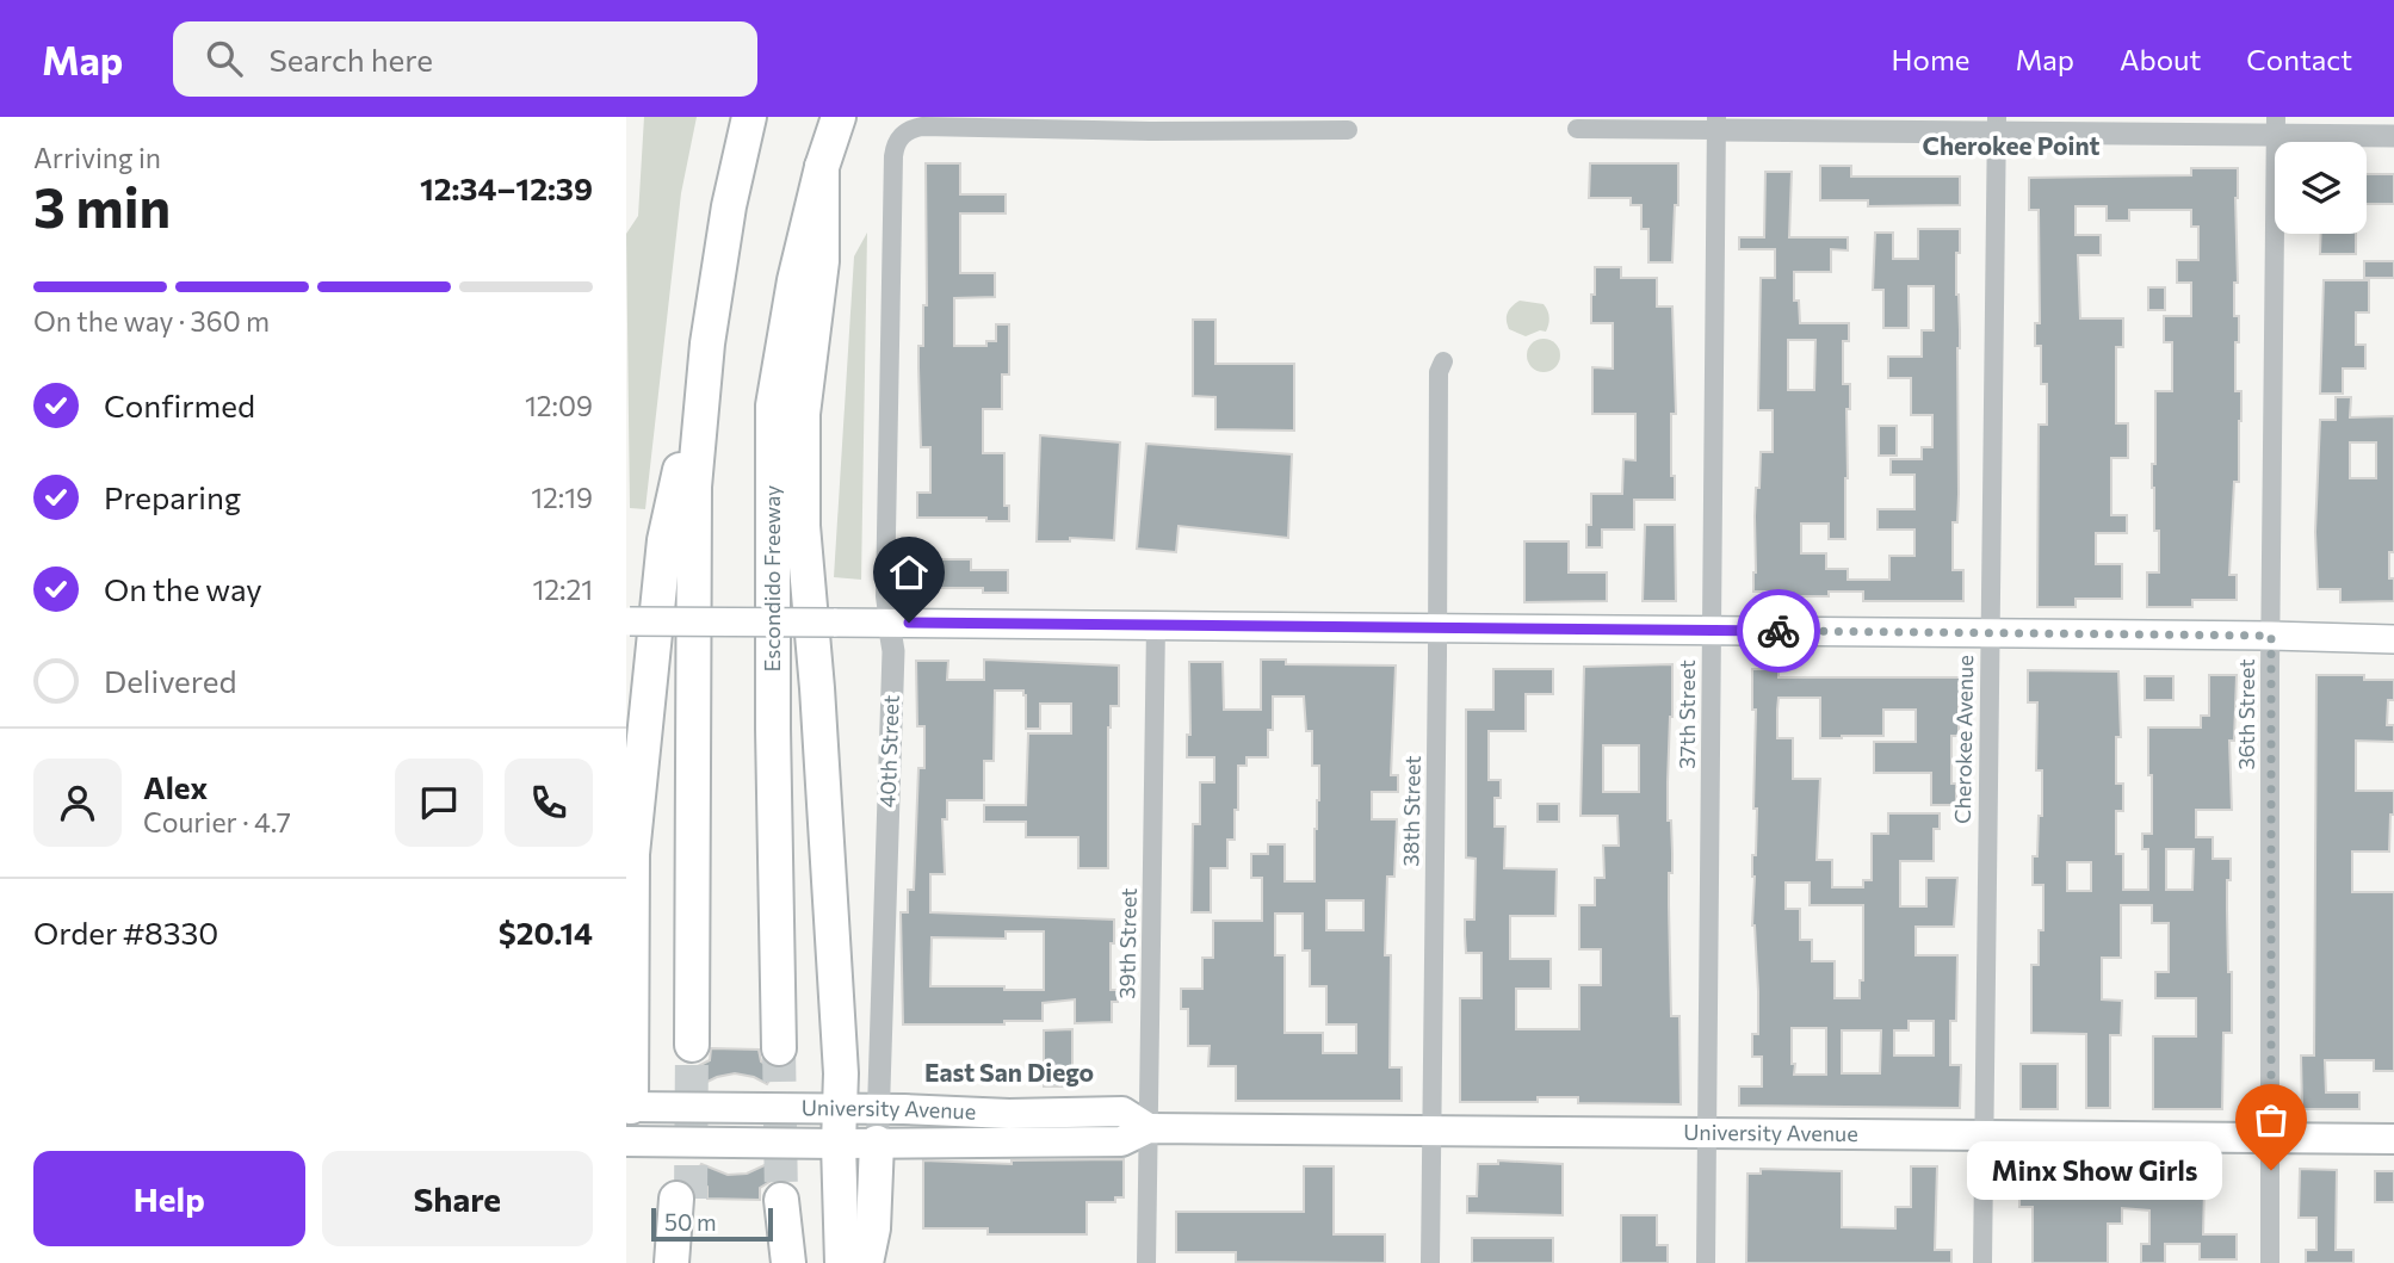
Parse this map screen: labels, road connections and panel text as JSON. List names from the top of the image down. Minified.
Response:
{"streets":{"highway":["Escondido Freeway"],"main road":["University Avenue"],"street":["37th Street","36th Street","Cherokee Avenue","40th Street","38th Street","39th Street"]},"crossings":[["37th Street","University Avenue"],["36th Street","University Avenue"],["Cherokee Avenue","University Avenue"],["40th Street","University Avenue"],["38th Street","University Avenue"],["39th Street","University Avenue"]],"districts":["Cherokee Point","East San Diego"],"places":["Minx Show Girls"],"scale_bar":"50 m","page":{"header":"Map","search":"Search here","nav":["Home","Map","About","Contact"],"heading":["3 min","Arriving in","12:34–12:39"],"panel":["Alex","Courier · 4.7","Order #8330","$20.14"],"bar":"On the way · 360 m","list":[["Confirmed","12:09"],["Preparing","12:19"],["On the way","12:21"],"Delivered"],"buttons":["Help","Share"],"bubble":"Minx Show Girls","scale":"50 m"}}
